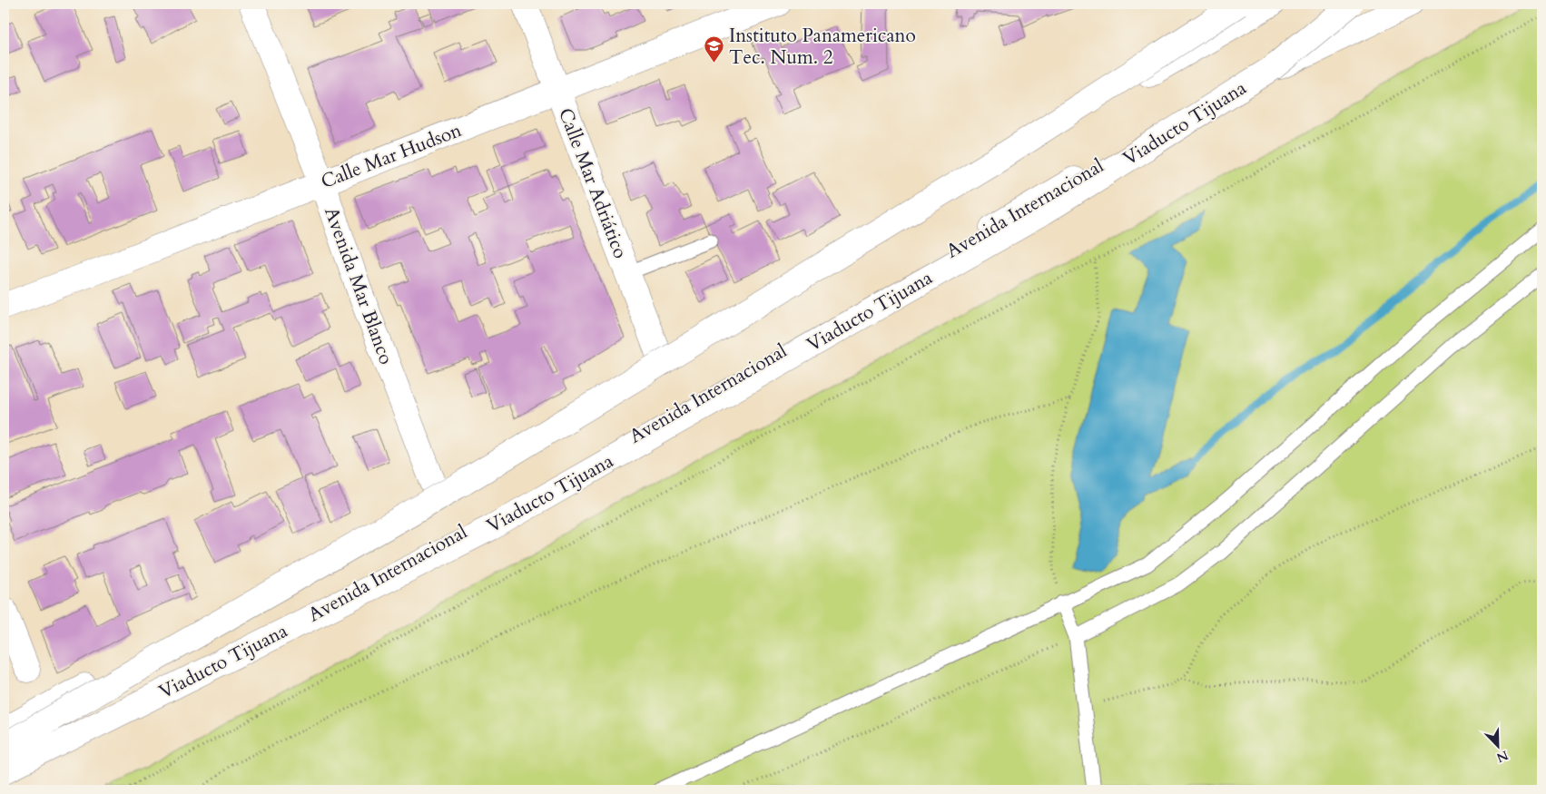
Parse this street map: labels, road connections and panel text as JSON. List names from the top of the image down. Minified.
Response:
{"streets":{"main road":["Viaducto Tijuana","Calle Mar Hudson","Calle Mar Adriático","Avenida Internacional","Avenida Mar Blanco"]},"crossings":[["Calle Mar Hudson","Calle Mar Adriático"],["Calle Mar Hudson","Avenida Mar Blanco"]],"places":{"school or university":["Instituto Panamericano Tec. Num. 2"]},"north":"bottom right"}
